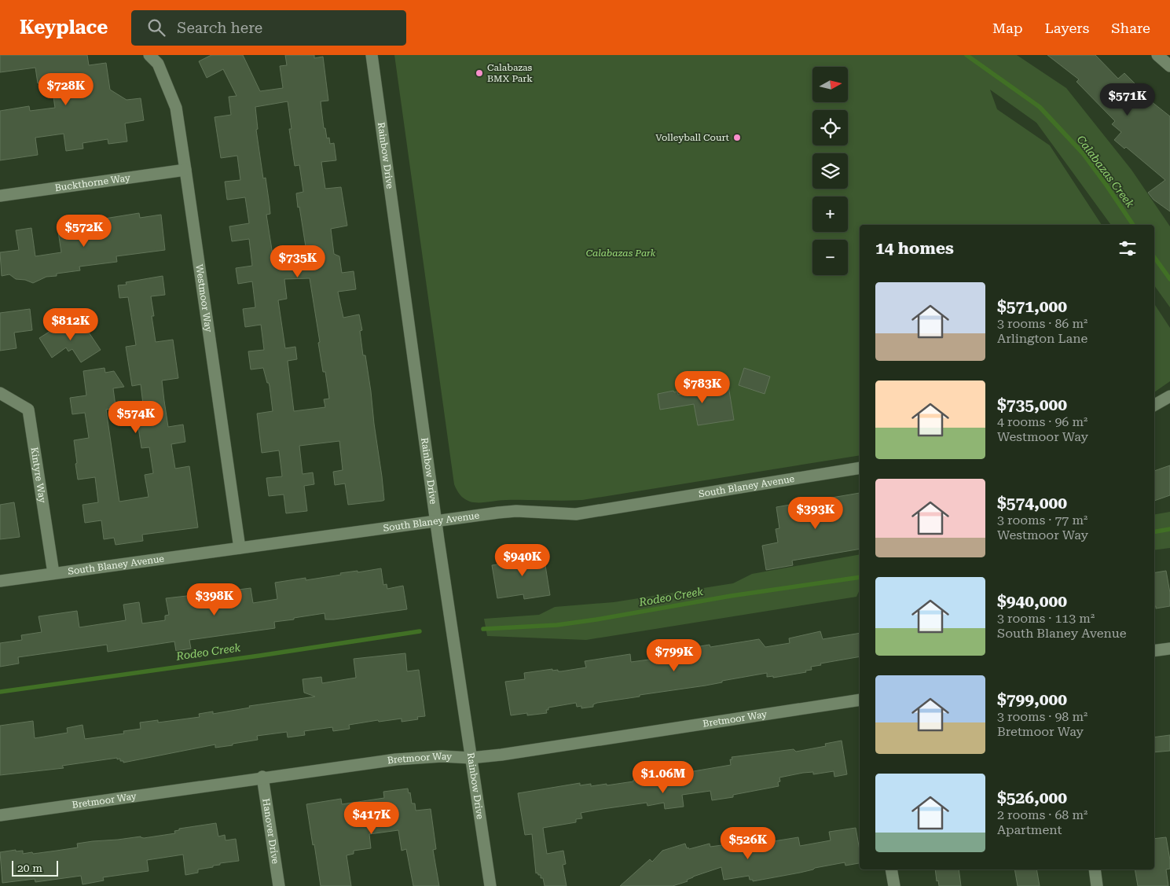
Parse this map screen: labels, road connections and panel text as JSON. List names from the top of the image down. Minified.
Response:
{"streets":{"street":["Rainbow Drive","Buckthorne Way","Westmoor Way","Kintyre Way","South Blaney Avenue","Bretmoor Way","Hanover Drive"]},"crossings":[["Rainbow Drive","South Blaney Avenue"],["Rainbow Drive","Bretmoor Way"],["Buckthorne Way","Westmoor Way"],["Westmoor Way","South Blaney Avenue"],["Kintyre Way","South Blaney Avenue"],["Bretmoor Way","Hanover Drive"]],"water":["Calabazas Creek","Rodeo Creek"],"parks":["Calabazas Park"],"places":["Calabazas BMX Park","Volleyball Court"],"scale_bar":"20 m","north":"right","page":{"header":"Keyplace","search":"Search here","nav":["Map","Layers","Share"],"map_buttons":["+","−"],"price":["$728K","$571K","$572K","$735K","$812K","$783K","$574K","$393K","$940K","$398K","$799K","$1.06M","$417K","$526K"],"heading":"14 homes","list":[{"name":"$571,000","note":"3 rooms · 86 m² · Arlington Lane"},{"name":"$735,000","note":"4 rooms · 96 m² · Westmoor Way"},{"name":"$574,000","note":"3 rooms · 77 m² · Westmoor Way"},{"name":"$940,000","note":"3 rooms · 113 m² · South Blaney Avenue"},{"name":"$799,000","note":"3 rooms · 98 m² · Bretmoor Way"},{"name":"$526,000","note":"2 rooms · 68 m² · Apartment"}],"scale":"20 m"}}
